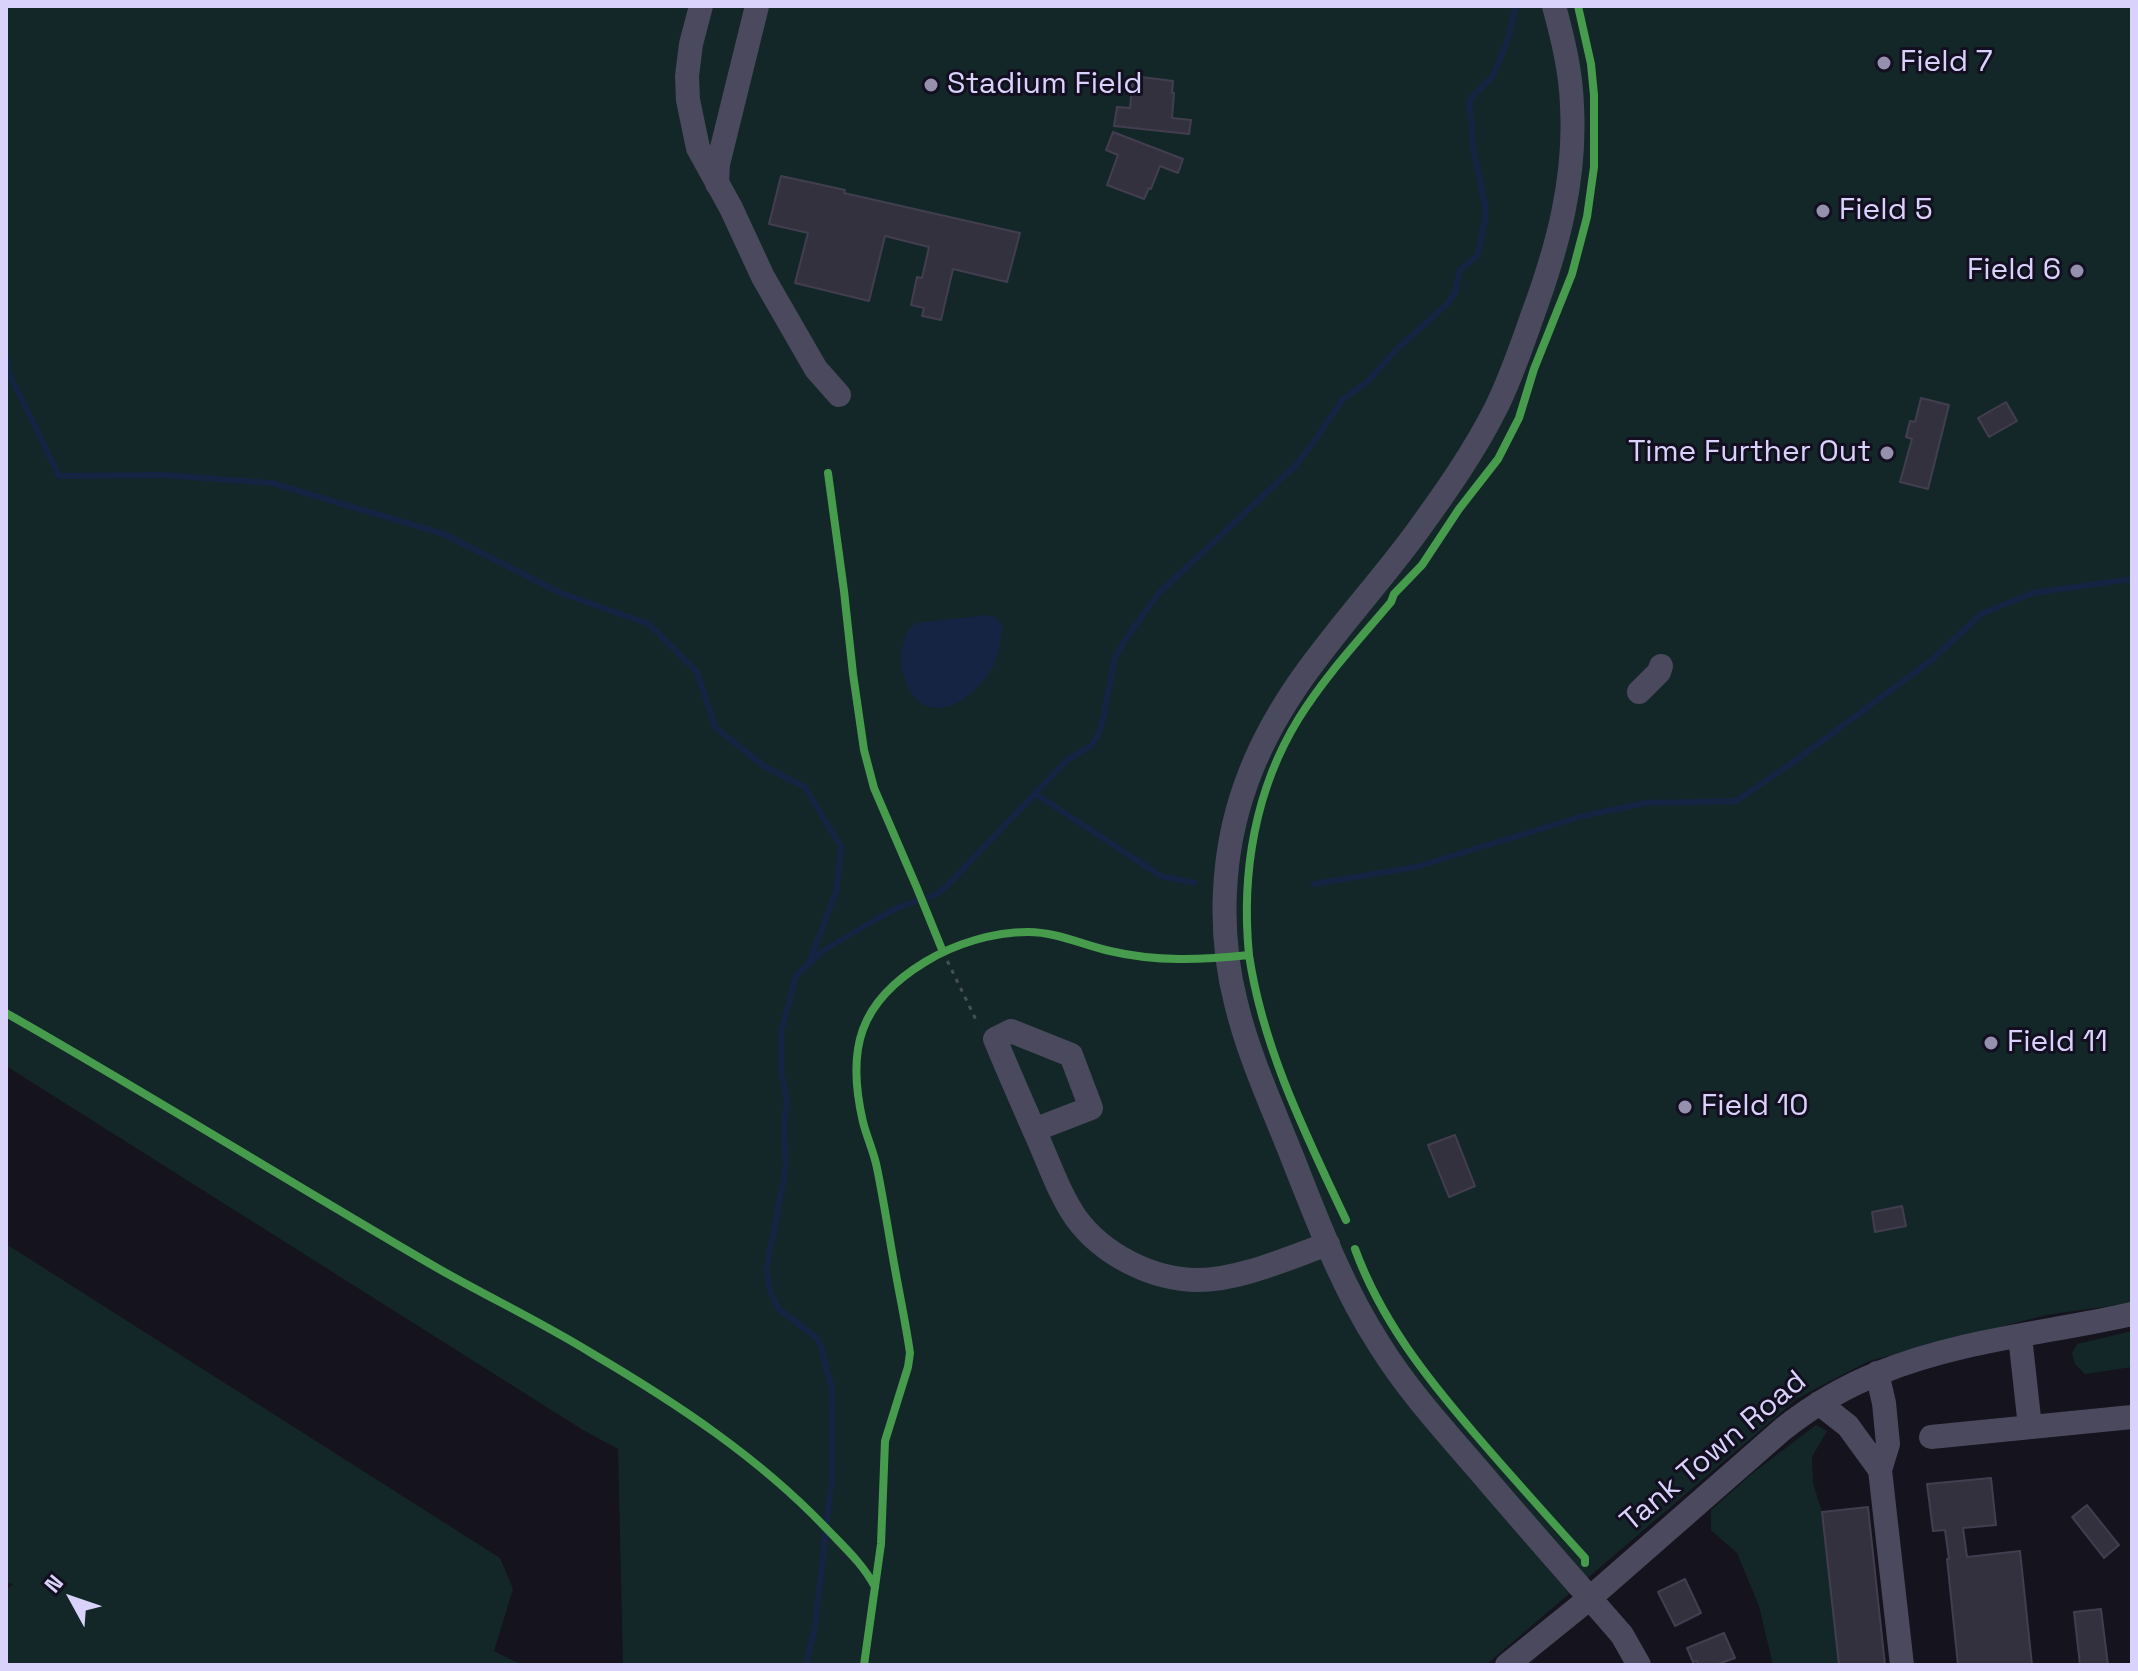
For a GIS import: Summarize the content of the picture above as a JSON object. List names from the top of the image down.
{
  "streets": {
    "street": ["Tank Town Road"]
  },
  "places": [
    "Field 7",
    "Stadium Field",
    "Field 5",
    "Field 6",
    "Time Further Out",
    "Field 11",
    "Field 10"
  ],
  "north": "top left"
}
